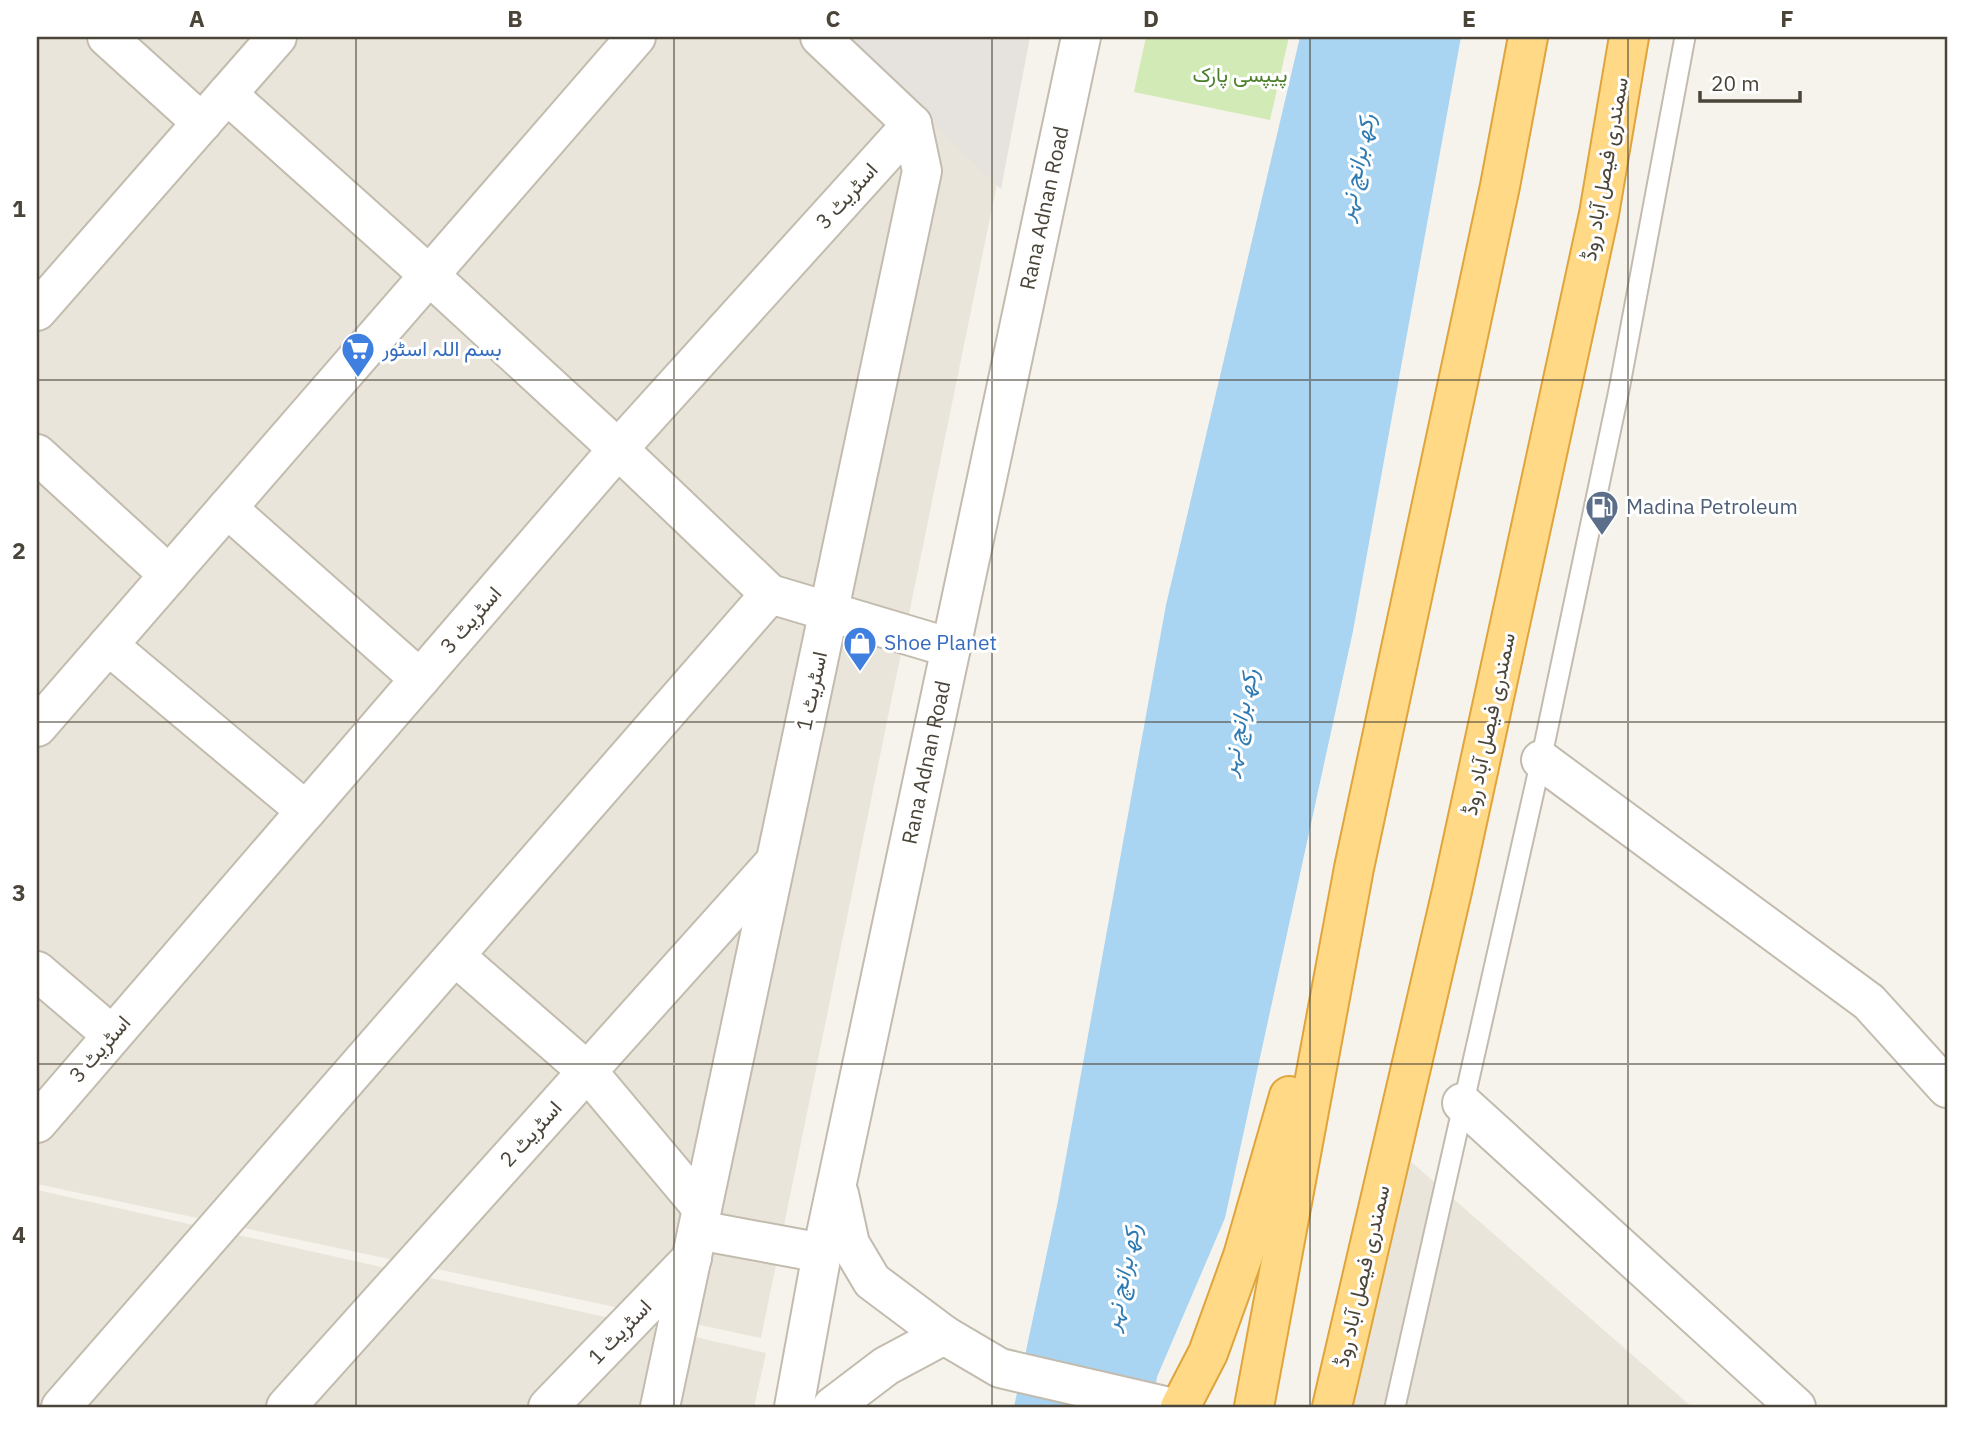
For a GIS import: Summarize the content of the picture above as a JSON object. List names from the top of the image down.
{
  "streets": {
    "highway": ["سمندری فیصل آباد روڈ"],
    "street": [
      "اسٹریٹ 3",
      "Rana Adnan Road",
      "اسٹریٹ 1",
      "اسٹریٹ 2"
    ]
  },
  "crossings": [
    ["اسٹریٹ 3", "اسٹریٹ 1"],
    ["اسٹریٹ 1", "اسٹریٹ 2"]
  ],
  "water": ["رکھ برانچ نہر"],
  "parks": ["پیپسی پارک"],
  "places": {
    "supermarket": ["بسم اللہ اسٹور"],
    "fuel station": ["Madina Petroleum"],
    "shop": ["Shoe Planet"]
  },
  "scale_bar": "20 m",
  "grid": {
    "columns": [
      "A",
      "B",
      "C",
      "D",
      "E",
      "F"
    ],
    "rows": [
      "1",
      "2",
      "3",
      "4"
    ]
  }
}
